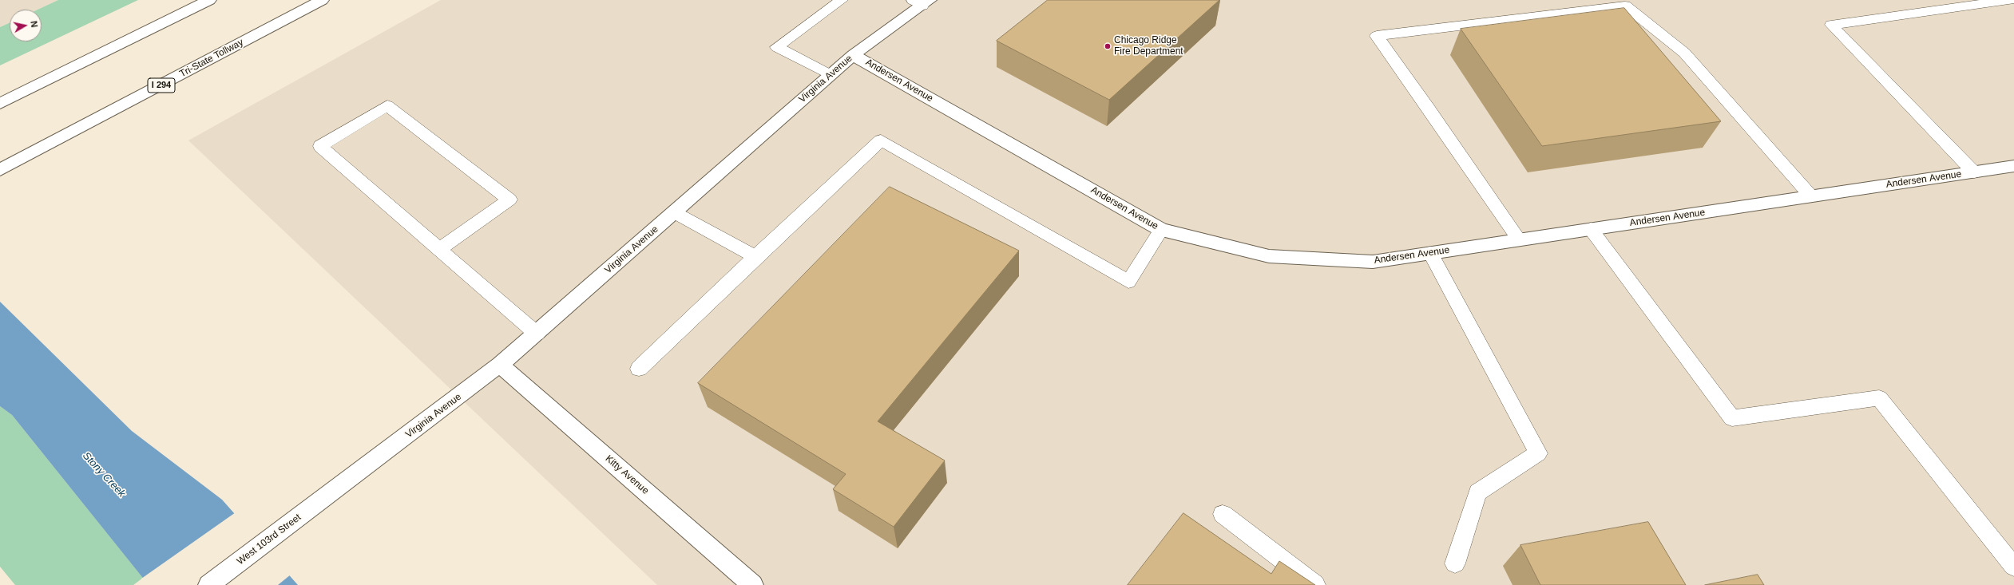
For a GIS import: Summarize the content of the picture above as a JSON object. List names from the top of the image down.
{
  "streets": {
    "main road": [
      "Tri-State Tollway",
      "Virginia Avenue",
      "Andersen Avenue",
      "I 294",
      "Kitty Avenue",
      "West 103rd Street"
    ]
  },
  "crossings": [
    ["Virginia Avenue", "Andersen Avenue"],
    ["Virginia Avenue", "Kitty Avenue"],
    ["Virginia Avenue", "West 103rd Street"]
  ],
  "water": ["Stony Creek"],
  "places": ["Chicago Ridge Fire Department"],
  "north": "right"
}
